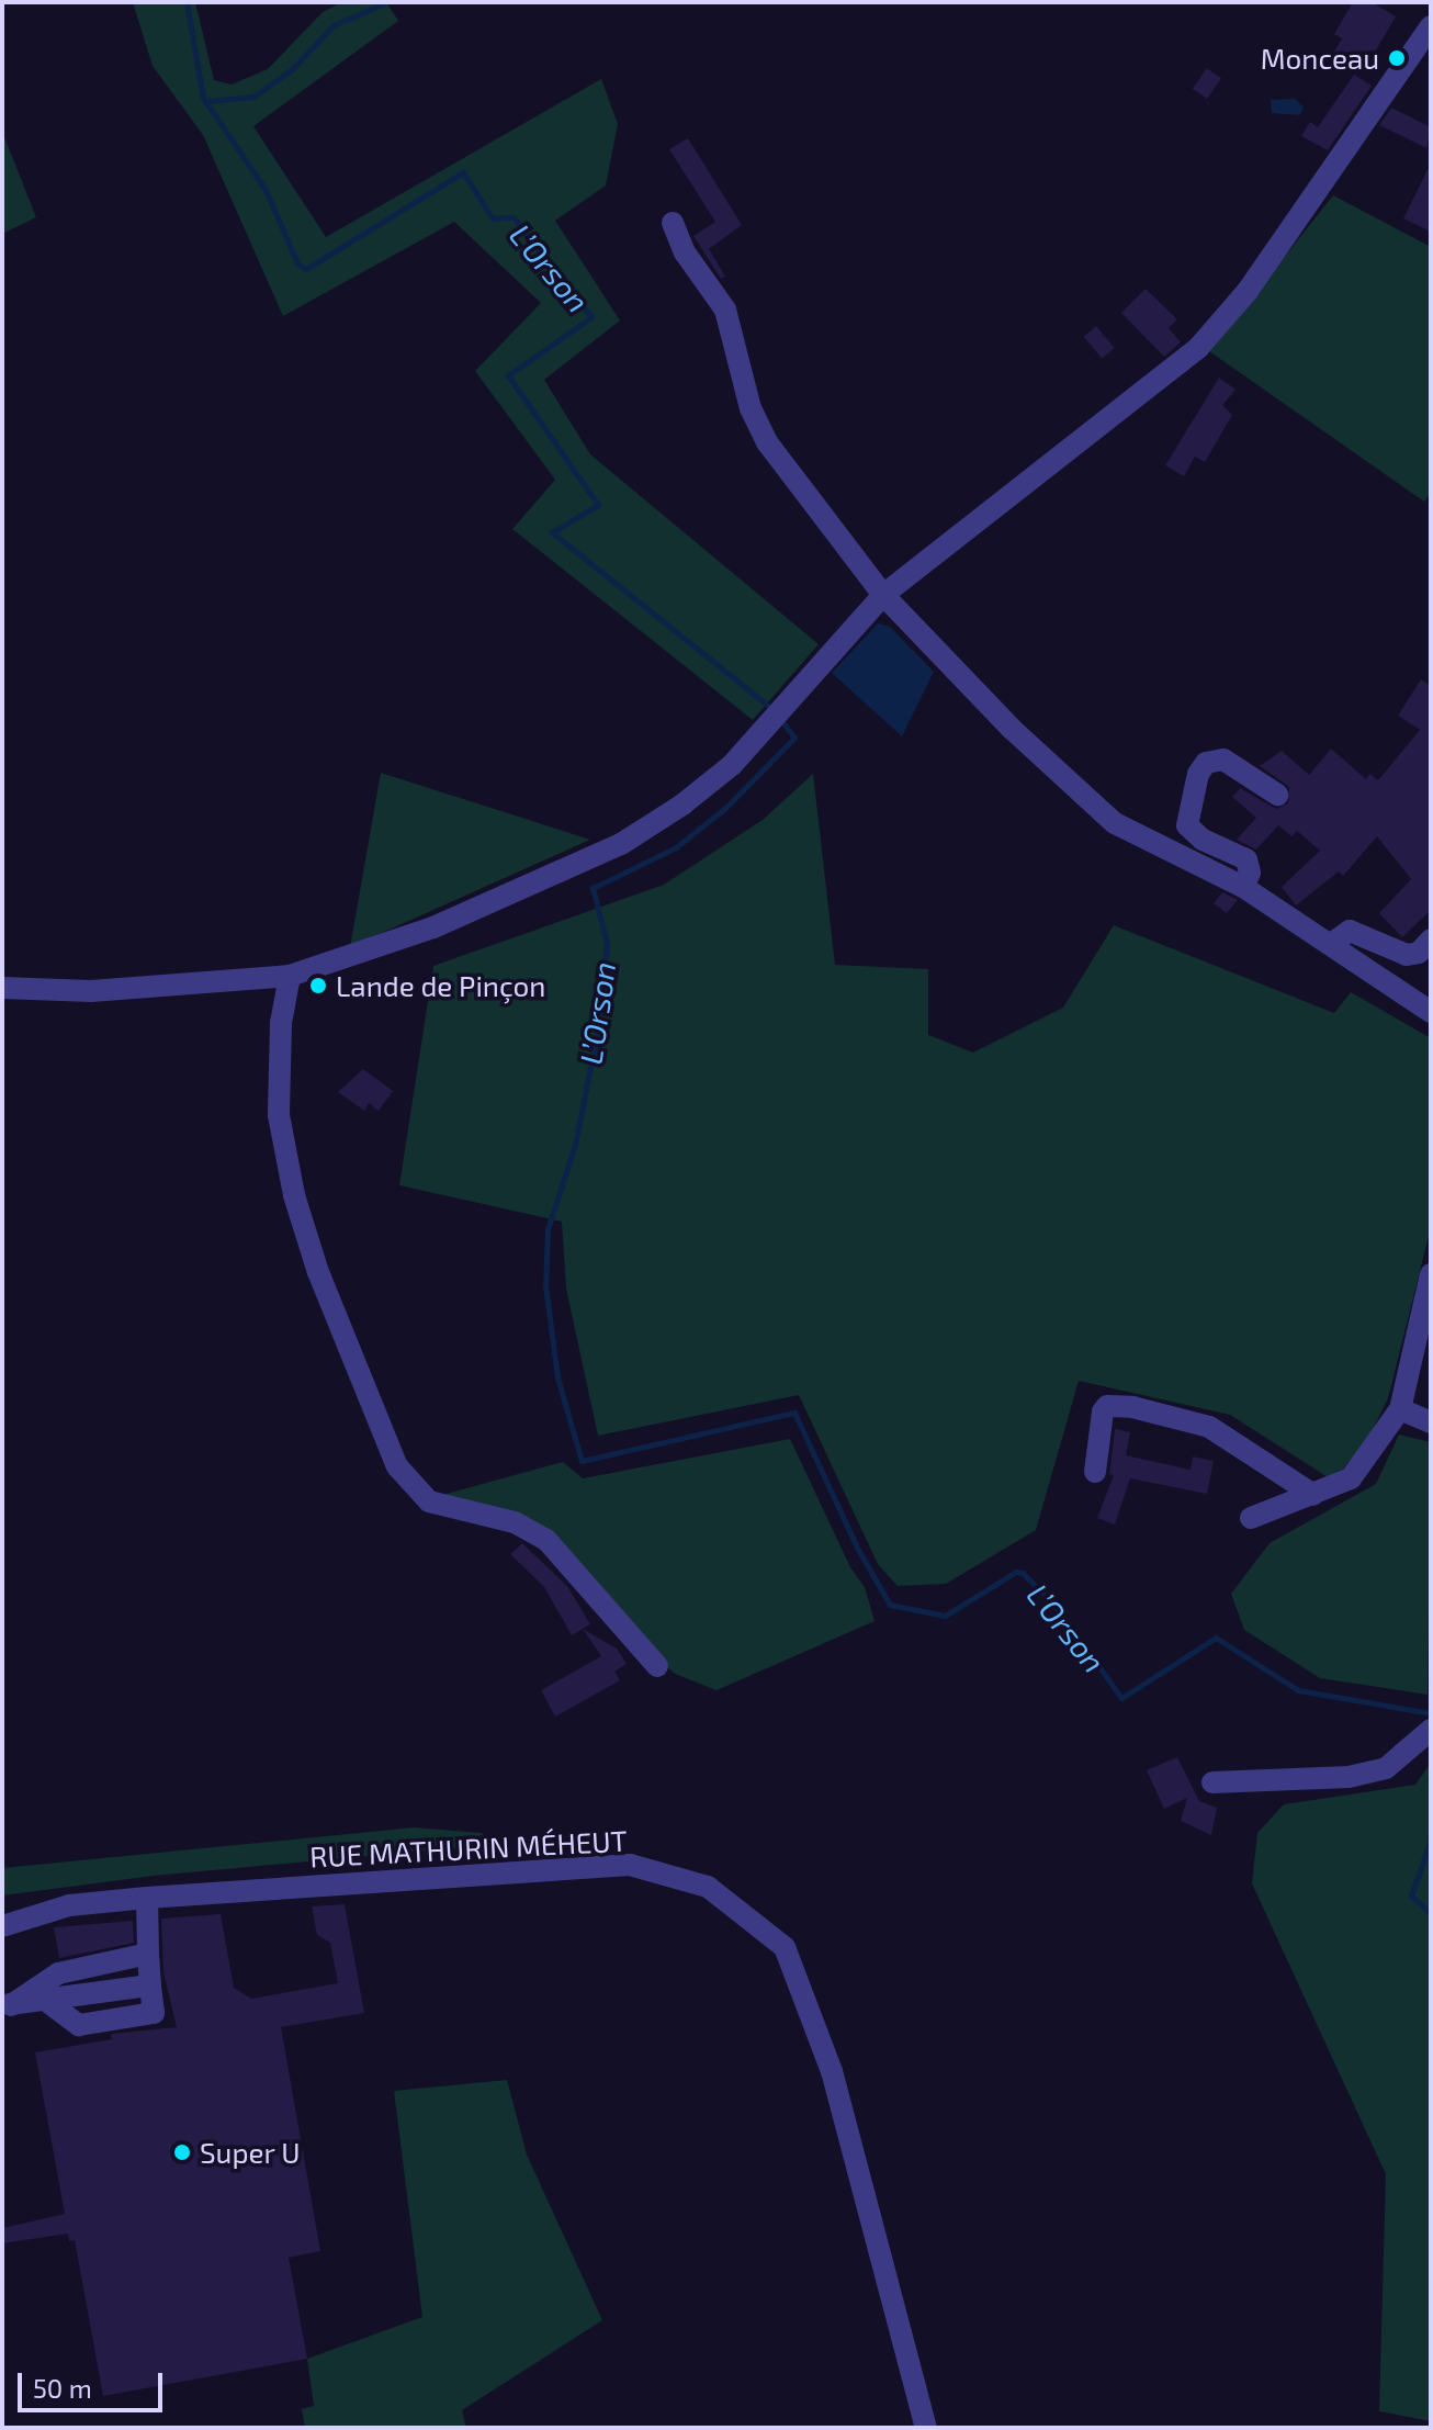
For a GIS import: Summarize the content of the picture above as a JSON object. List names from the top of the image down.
{
  "streets": {
    "street": ["RUE MATHURIN MÉHEUT"]
  },
  "water": ["L’Orson"],
  "places": ["Monceau", "Lande de Pinçon", "Super U"],
  "scale_bar": "50 m"
}
